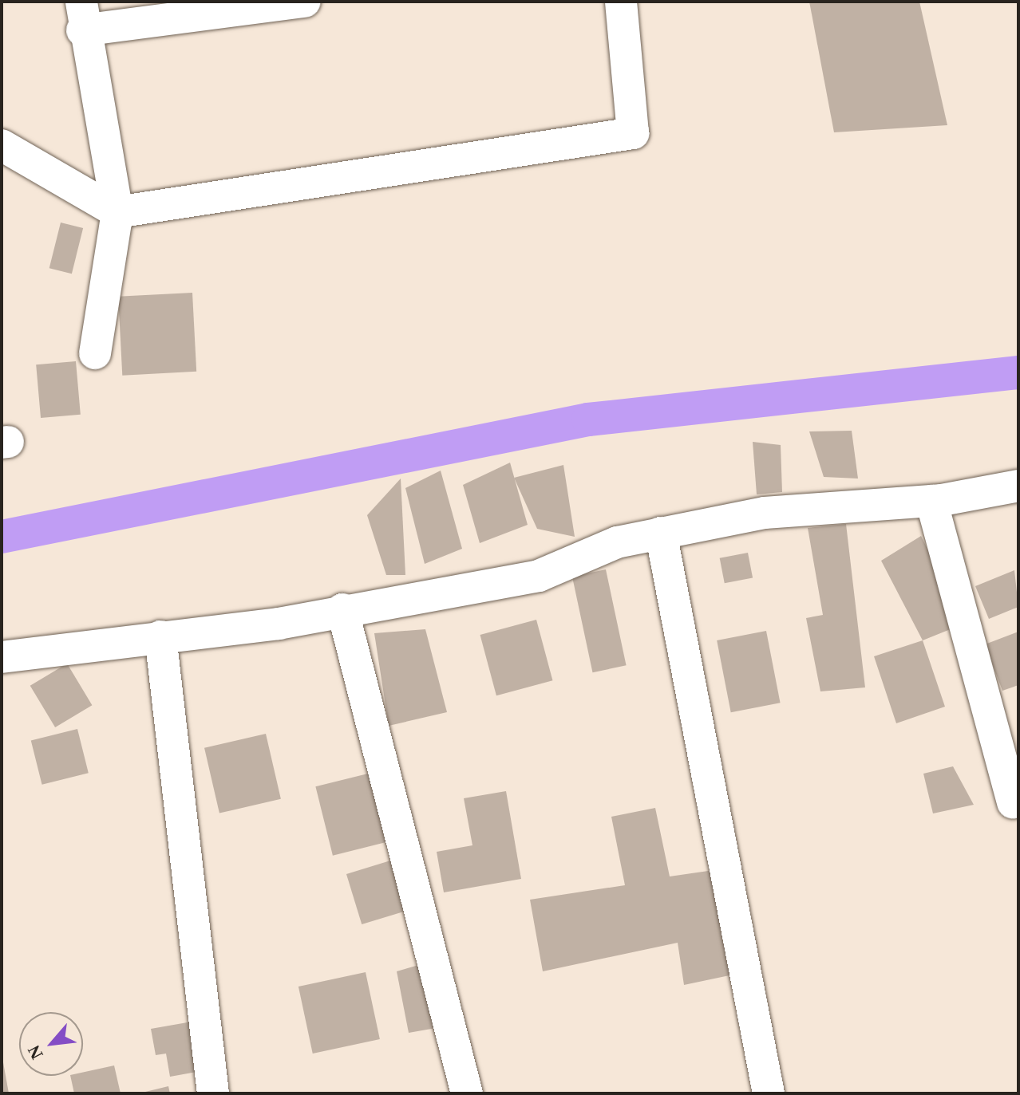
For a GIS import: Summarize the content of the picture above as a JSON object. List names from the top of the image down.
{
  "north": "bottom left"
}
